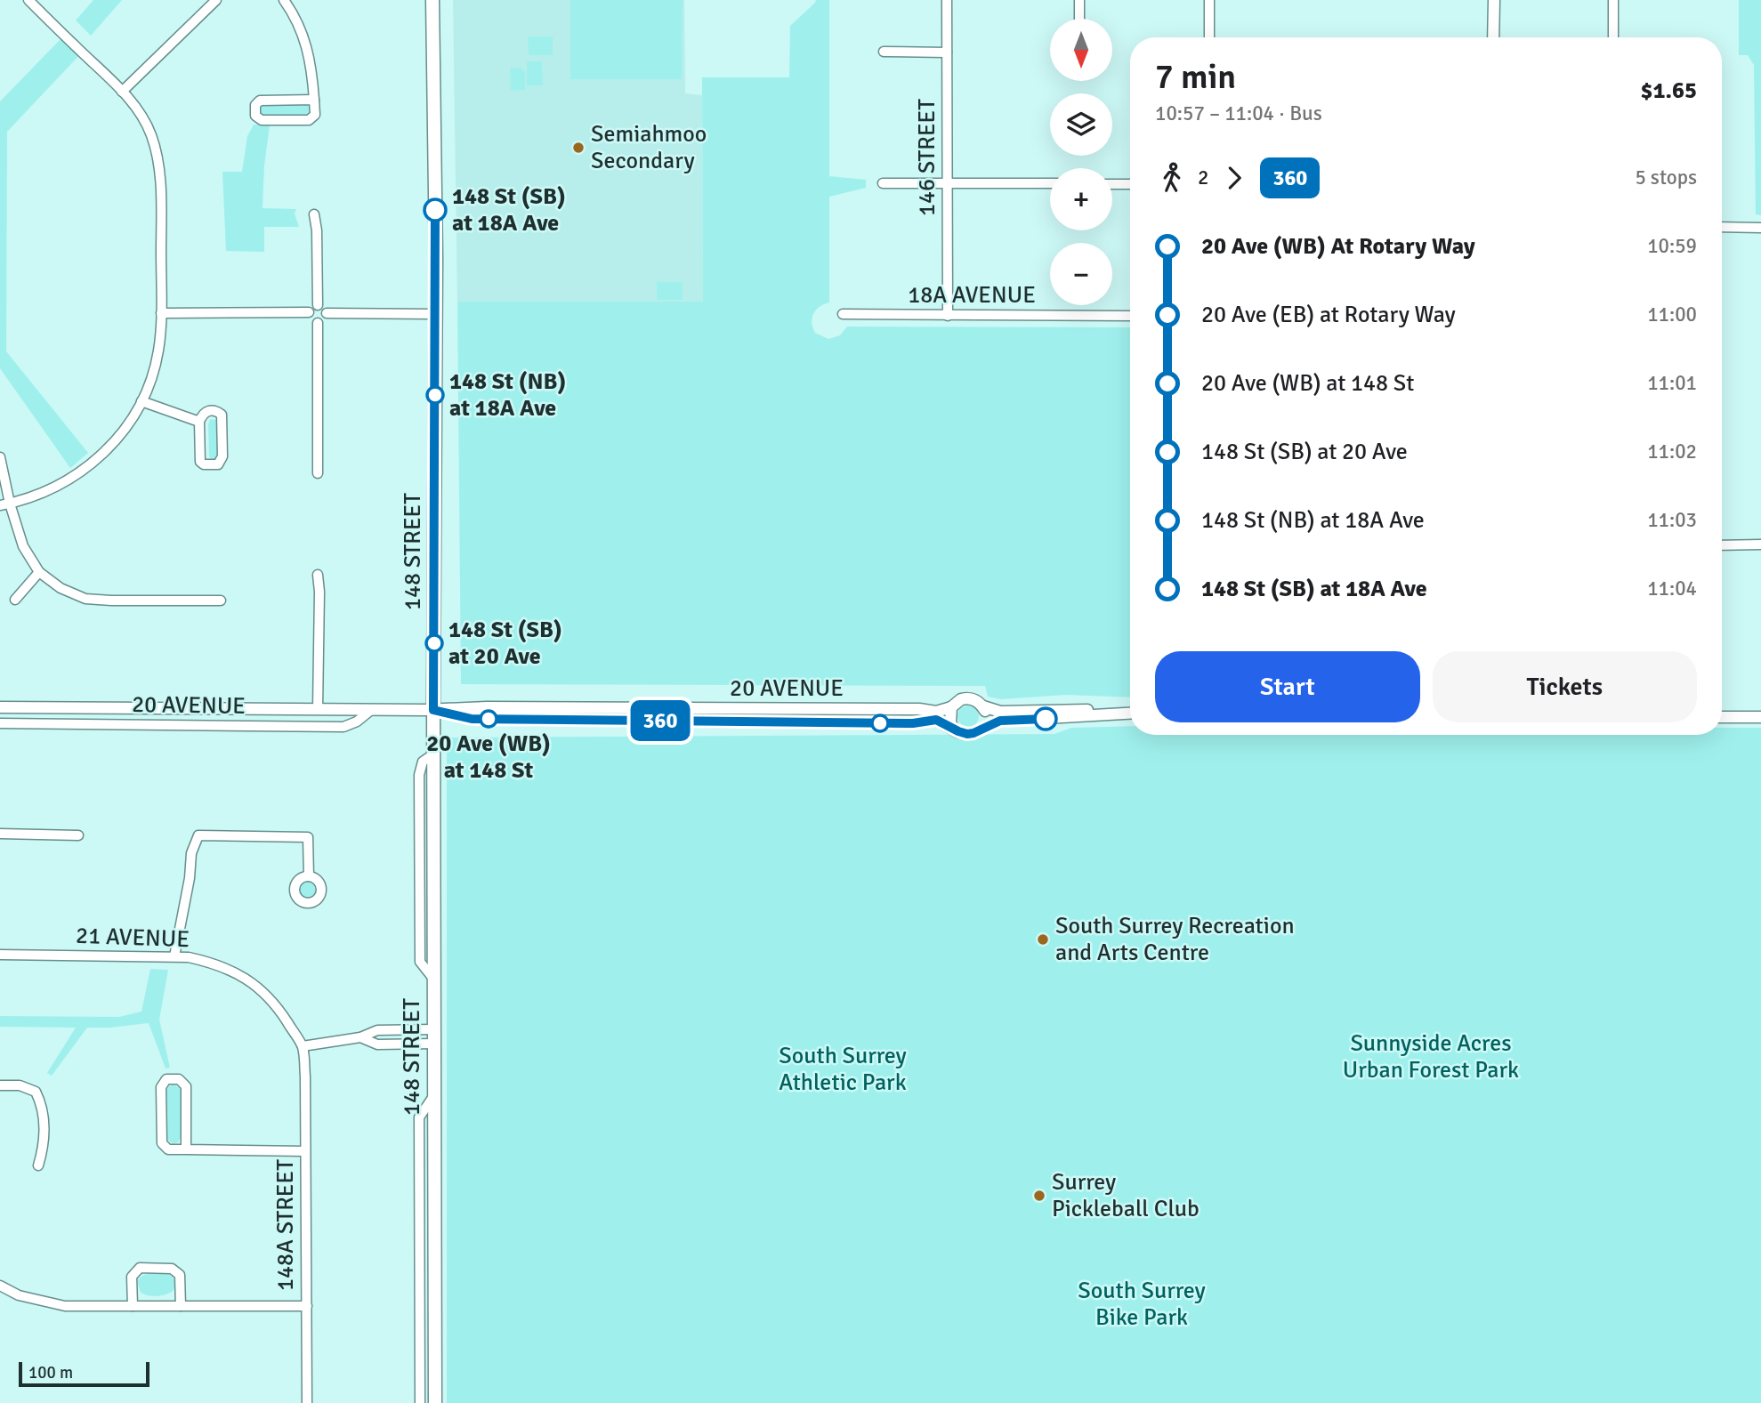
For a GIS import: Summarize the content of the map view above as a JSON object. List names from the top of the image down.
{
  "streets": {
    "main road": ["148 STREET"],
    "street": [
      "146 STREET",
      "18A AVENUE",
      "20 AVENUE",
      "21 AVENUE",
      "148A STREET"
    ]
  },
  "crossings": [
    ["146 STREET", "18A AVENUE"],
    ["148 STREET", "20 AVENUE"],
    ["21 AVENUE", "148A STREET"]
  ],
  "parks": ["Sunnyside Acres Urban Forest Park", "South Surrey Athletic Park", "South Surrey Bike Park"],
  "places": [
    "Semiahmoo Secondary",
    "148 St (SB) at 18A Ave",
    "148 St (NB) at 18A Ave",
    "148 St (SB) at 20 Ave",
    "20 Ave (WB) at 148 St",
    "South Surrey Recreation and Arts Centre",
    "Surrey Pickleball Club"
  ],
  "lines": ["bus line 360"],
  "scale_bar": "100 m",
  "north": "bottom",
  "page": {
    "on_map": "360",
    "map_buttons": ["+", "−"],
    "heading": ["7 min", "10:57 – 11:04 · Bus", "$1.65"],
    "legs": ["2", "360", "5 stops"],
    "list": [
      {
        "name": "20 Ave (WB) At Rotary Way",
        "value": "10:59"
      },
      {
        "name": "20 Ave (EB) at Rotary Way",
        "value": "11:00"
      },
      {
        "name": "20 Ave (WB) at 148 St",
        "value": "11:01"
      },
      {
        "name": "148 St (SB) at 20 Ave",
        "value": "11:02"
      },
      {
        "name": "148 St (NB) at 18A Ave",
        "value": "11:03"
      },
      {
        "name": "148 St (SB) at 18A Ave",
        "value": "11:04"
      }
    ],
    "buttons": ["Start", "Tickets"],
    "scale": "100 m"
  }
}
